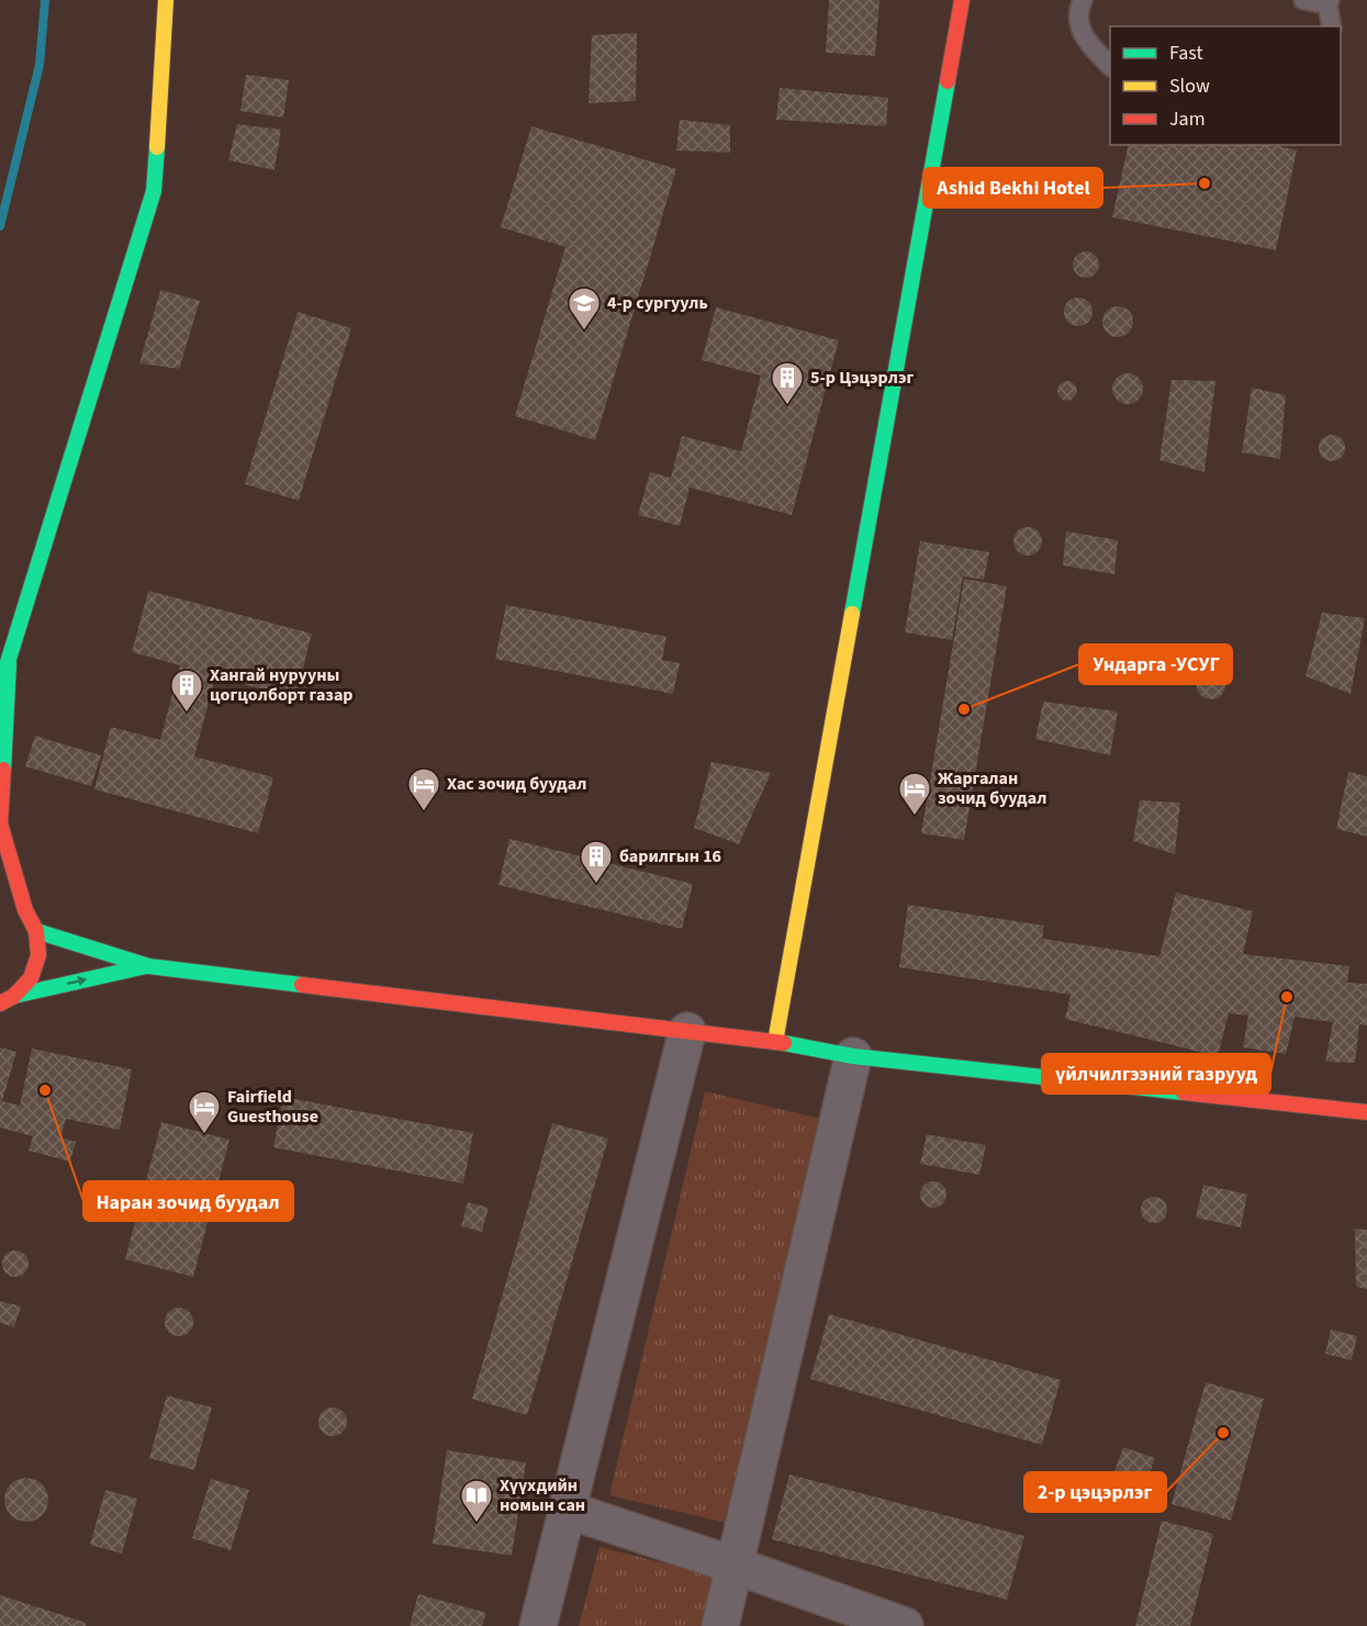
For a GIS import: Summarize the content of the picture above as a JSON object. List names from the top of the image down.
{
  "places": {
    "other": [
      "Ashid Bekhi Hotel",
      "Ундарга -УСУГ",
      "үйлчилгээний газрууд",
      "Наран зочид буудал",
      "2-р цэцэрлэг"
    ],
    "school or university": ["4-р сургууль"],
    "building": ["5-р Цэцэрлэг", "Хангай нурууны цогцолборт газар", "барилгын 16"],
    "hotel": ["Хас зочид буудал", "Жаргалан зочид буудал", "Fairfield Guesthouse"],
    "library": ["Хүүхдийн номын сан"]
  },
  "legend": ["Fast", "Slow", "Jam"]
}
